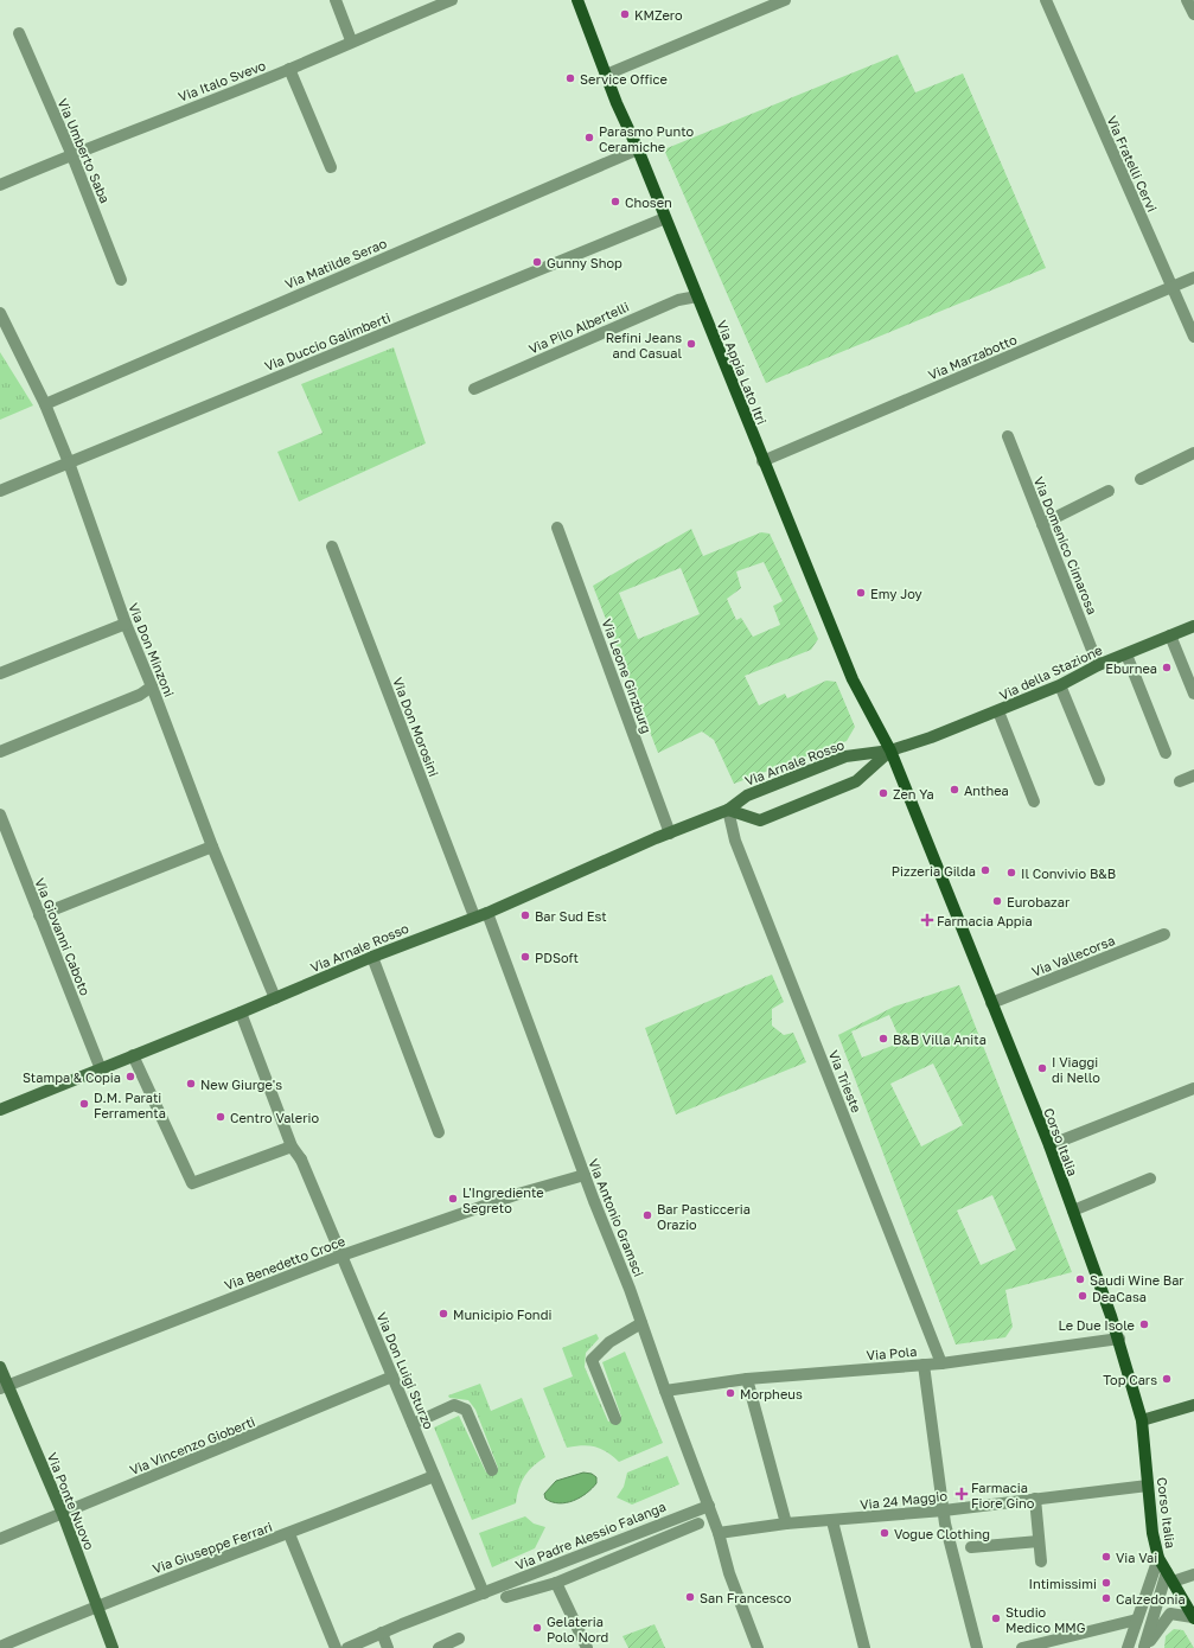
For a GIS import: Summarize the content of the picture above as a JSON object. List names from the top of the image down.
{
  "streets": {
    "main road": ["Via Appia Lato Itri", "Corso Italia"],
    "street": [
      "Via Italo Svevo",
      "Via Umberto Saba",
      "Via Fratelli Cervi",
      "Via Matilde Serao",
      "Via Pilo Albertelli",
      "Via Duccio Galimberti",
      "Via Marzabotto",
      "Via Domenico Cimarosa",
      "Via Don Minzoni",
      "Via della Stazione",
      "Via Leone Ginzburg",
      "Via Don Morosini",
      "Via Arnale Rosso",
      "Via Giovanni Caboto",
      "Via Vallecorsa",
      "Via Trieste",
      "Via Antonio Gramsci",
      "Via Benedetto Croce",
      "Via Pola",
      "Via Don Luigi Sturzo",
      "Via Vincenzo Gioberti",
      "Via 24 Maggio",
      "Via Ponte Nuovo",
      "Via Padre Alessio Falanga",
      "Via Giuseppe Ferrari"
    ]
  },
  "crossings": [
    ["Via Italo Svevo", "Via Umberto Saba"],
    ["Via Fratelli Cervi", "Via Marzabotto"],
    ["Via Matilde Serao", "Via Appia Lato Itri"],
    ["Via Matilde Serao", "Via Don Minzoni"],
    ["Via Pilo Albertelli", "Via Appia Lato Itri"],
    ["Via Duccio Galimberti", "Via Appia Lato Itri"],
    ["Via Duccio Galimberti", "Via Don Minzoni"],
    ["Via Marzabotto", "Via Appia Lato Itri"],
    ["Via Appia Lato Itri", "Via della Stazione"],
    ["Via Appia Lato Itri", "Via Arnale Rosso"],
    ["Via Appia Lato Itri", "Corso Italia"],
    ["Via Domenico Cimarosa", "Via della Stazione"],
    ["Via Don Minzoni", "Via Arnale Rosso"],
    ["Via della Stazione", "Via Arnale Rosso"],
    ["Via della Stazione", "Corso Italia"],
    ["Via Leone Ginzburg", "Via Arnale Rosso"],
    ["Via Don Morosini", "Via Arnale Rosso"],
    ["Via Arnale Rosso", "Via Giovanni Caboto"],
    ["Via Arnale Rosso", "Via Trieste"],
    ["Via Arnale Rosso", "Corso Italia"],
    ["Via Arnale Rosso", "Via Antonio Gramsci"],
    ["Via Arnale Rosso", "Via Don Luigi Sturzo"],
    ["Via Vallecorsa", "Corso Italia"],
    ["Via Trieste", "Via Pola"],
    ["Corso Italia", "Via Pola"],
    ["Corso Italia", "Via 24 Maggio"],
    ["Via Antonio Gramsci", "Via Benedetto Croce"],
    ["Via Antonio Gramsci", "Via Pola"],
    ["Via Antonio Gramsci", "Via 24 Maggio"],
    ["Via Antonio Gramsci", "Via Padre Alessio Falanga"],
    ["Via Benedetto Croce", "Via Don Luigi Sturzo"],
    ["Via Benedetto Croce", "Via Ponte Nuovo"],
    ["Via Don Luigi Sturzo", "Via Vincenzo Gioberti"],
    ["Via Don Luigi Sturzo", "Via Padre Alessio Falanga"],
    ["Via Don Luigi Sturzo", "Via Giuseppe Ferrari"],
    ["Via Vincenzo Gioberti", "Via Ponte Nuovo"],
    ["Via Ponte Nuovo", "Via Giuseppe Ferrari"]
  ],
  "places": {
    "other": [
      "KMZero",
      "Service Office",
      "Parasmo Punto Ceramiche",
      "Chosen",
      "Gunny Shop",
      "Refini Jeans and Casual",
      "Emy Joy",
      "Eburnea",
      "Anthea",
      "Zen Ya",
      "Pizzeria Gilda",
      "Il Convivio B&B",
      "Eurobazar",
      "Bar Sud Est",
      "PDSoft",
      "B&B Villa Anita",
      "I Viaggi di Nello",
      "Stampa & Copia",
      "New Giurge's",
      "D.M. Parati Ferramenta",
      "Centro Valerio",
      "L'Ingrediente Segreto",
      "Bar Pasticceria Orazio",
      "Saudi Wine Bar",
      "DeaCasa",
      "Municipio Fondi",
      "Le Due Isole",
      "Top Cars",
      "Morpheus",
      "Vogue Clothing",
      "Via Vai",
      "Intimissimi",
      "San Francesco",
      "Calzedonia",
      "Studio Medico MMG",
      "Gelateria Polo Nord"
    ],
    "health": ["Farmacia Appia", "Farmacia Fiore Gino"]
  }
}
